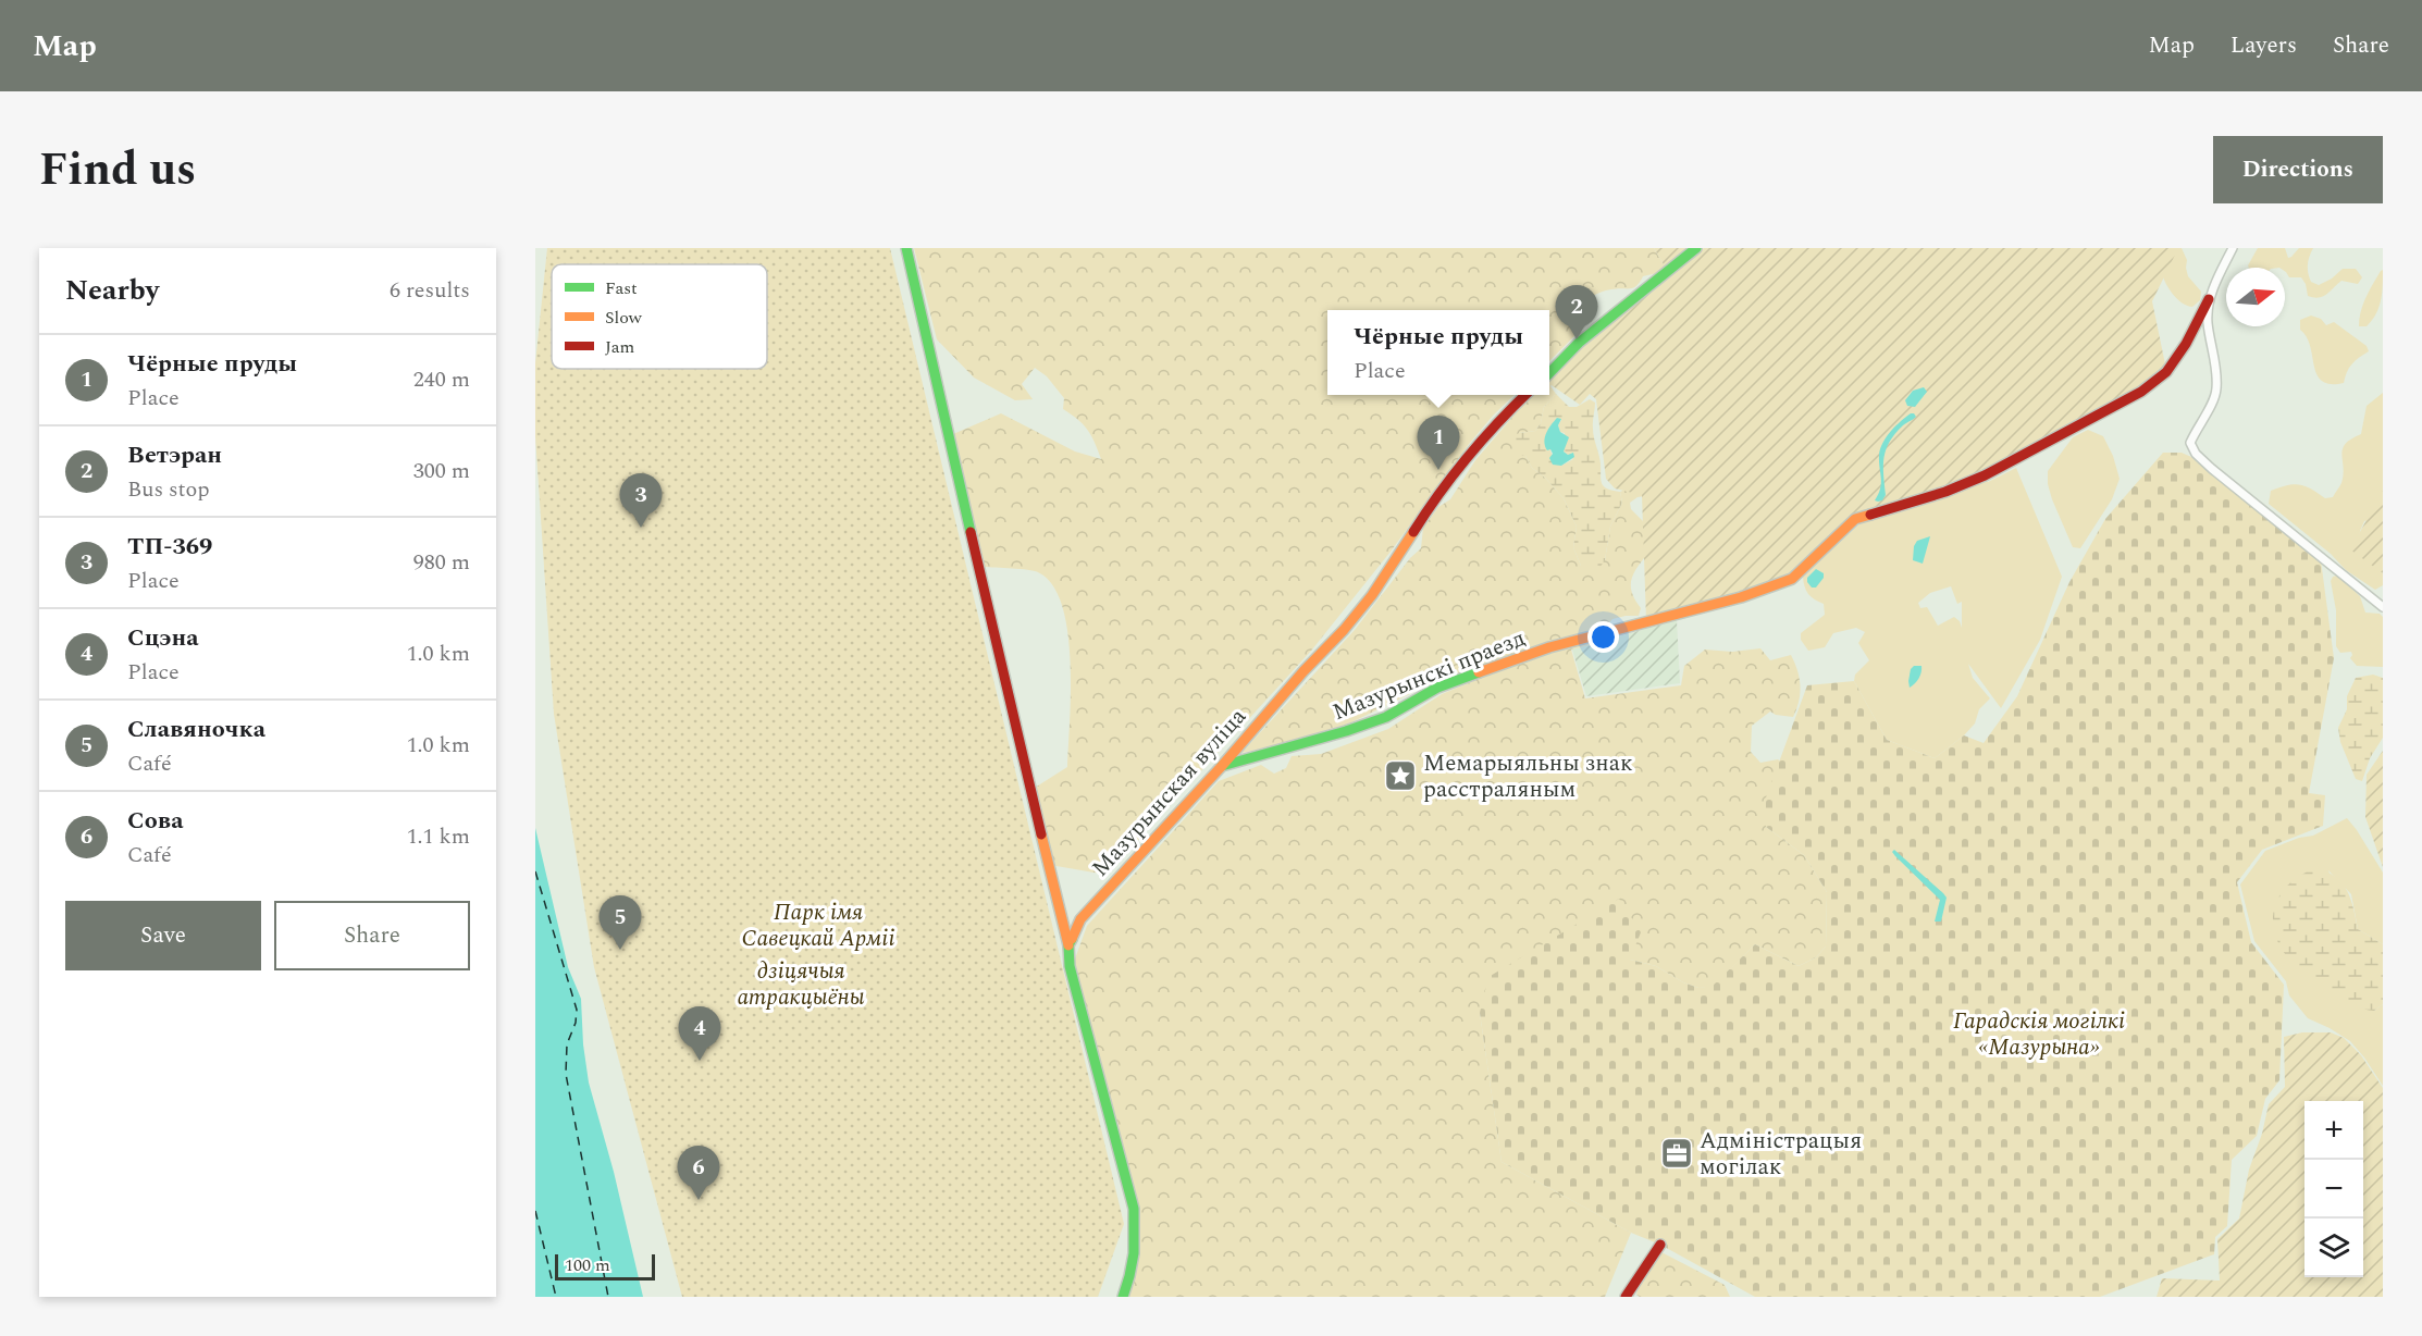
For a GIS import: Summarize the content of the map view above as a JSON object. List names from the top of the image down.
{
  "streets": {
    "street": ["Мазурынскі праезд", "Мазурынская вуліца"]
  },
  "crossings": [
    ["Мазурынскі праезд", "Мазурынская вуліца"]
  ],
  "parks": ["Парк імя Савецкай Арміі", "дзіцячыя атракцыёны", "Гарадскія могілкі «Мазурына»"],
  "places": {
    "place": ["Мемарыяльны знак расстраляным"],
    "office": ["Адміністрацыя могілак"]
  },
  "legend": ["Fast", "Slow", "Jam"],
  "scale_bar": "100 m",
  "north": "right",
  "page": {
    "header": "Map",
    "nav": ["Map", "Layers", "Share"],
    "title": "Find us",
    "buttons": [
      "Directions",
      ["Save", "Share"]
    ],
    "heading": ["Nearby", "6 results"],
    "pins": [
      "2",
      "1",
      "3",
      "5",
      "4",
      "6"
    ],
    "popup": ["Чёрные пруды", "Place"],
    "list": [
      {
        "mark": "1",
        "name": "Чёрные пруды",
        "note": "Place",
        "value": "240 m"
      },
      {
        "mark": "2",
        "name": "Ветэран",
        "note": "Bus stop",
        "value": "300 m"
      },
      {
        "mark": "3",
        "name": "ТП-369",
        "note": "Place",
        "value": "980 m"
      },
      {
        "mark": "4",
        "name": "Сцэна",
        "note": "Place",
        "value": "1.0 km"
      },
      {
        "mark": "5",
        "name": "Славяночка",
        "note": "Café",
        "value": "1.0 km"
      },
      {
        "mark": "6",
        "name": "Сова",
        "note": "Café",
        "value": "1.1 km"
      }
    ],
    "map_buttons": ["+", "−"],
    "scale": "100 m"
  }
}
